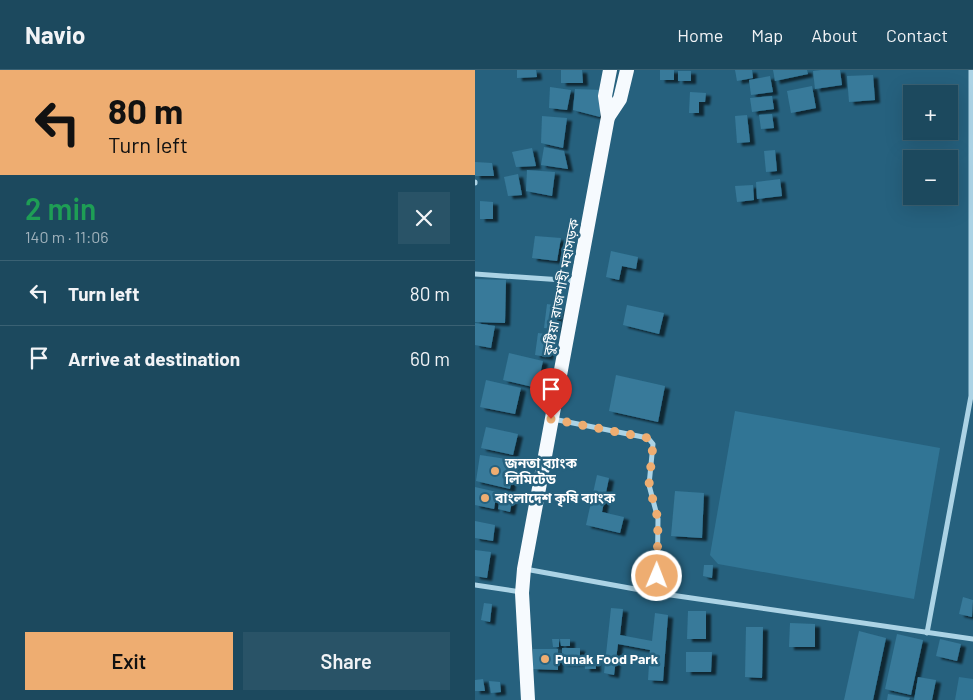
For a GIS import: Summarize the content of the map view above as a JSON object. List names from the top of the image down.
{
  "streets": {
    "highway": ["কুষ্টিয়া রাজশাহী মহাসড়ক"]
  },
  "places": ["জনতা ব্যাংক লিমিটেড", "বাংলাদেশ কৃষি ব্যাংক", "Punak Food Park"],
  "page": {
    "header": "Navio",
    "nav": [
      "Home",
      "Map",
      "About",
      "Contact"
    ],
    "turn": ["80 m", "Turn left"],
    "map_buttons": ["+", "−"],
    "heading": ["2 min", "140 m · 11:06"],
    "list": [
      {
        "name": "Turn left",
        "value": "80 m"
      },
      {
        "name": "Arrive at destination",
        "value": "60 m"
      }
    ],
    "buttons": ["Exit", "Share"]
  }
}
